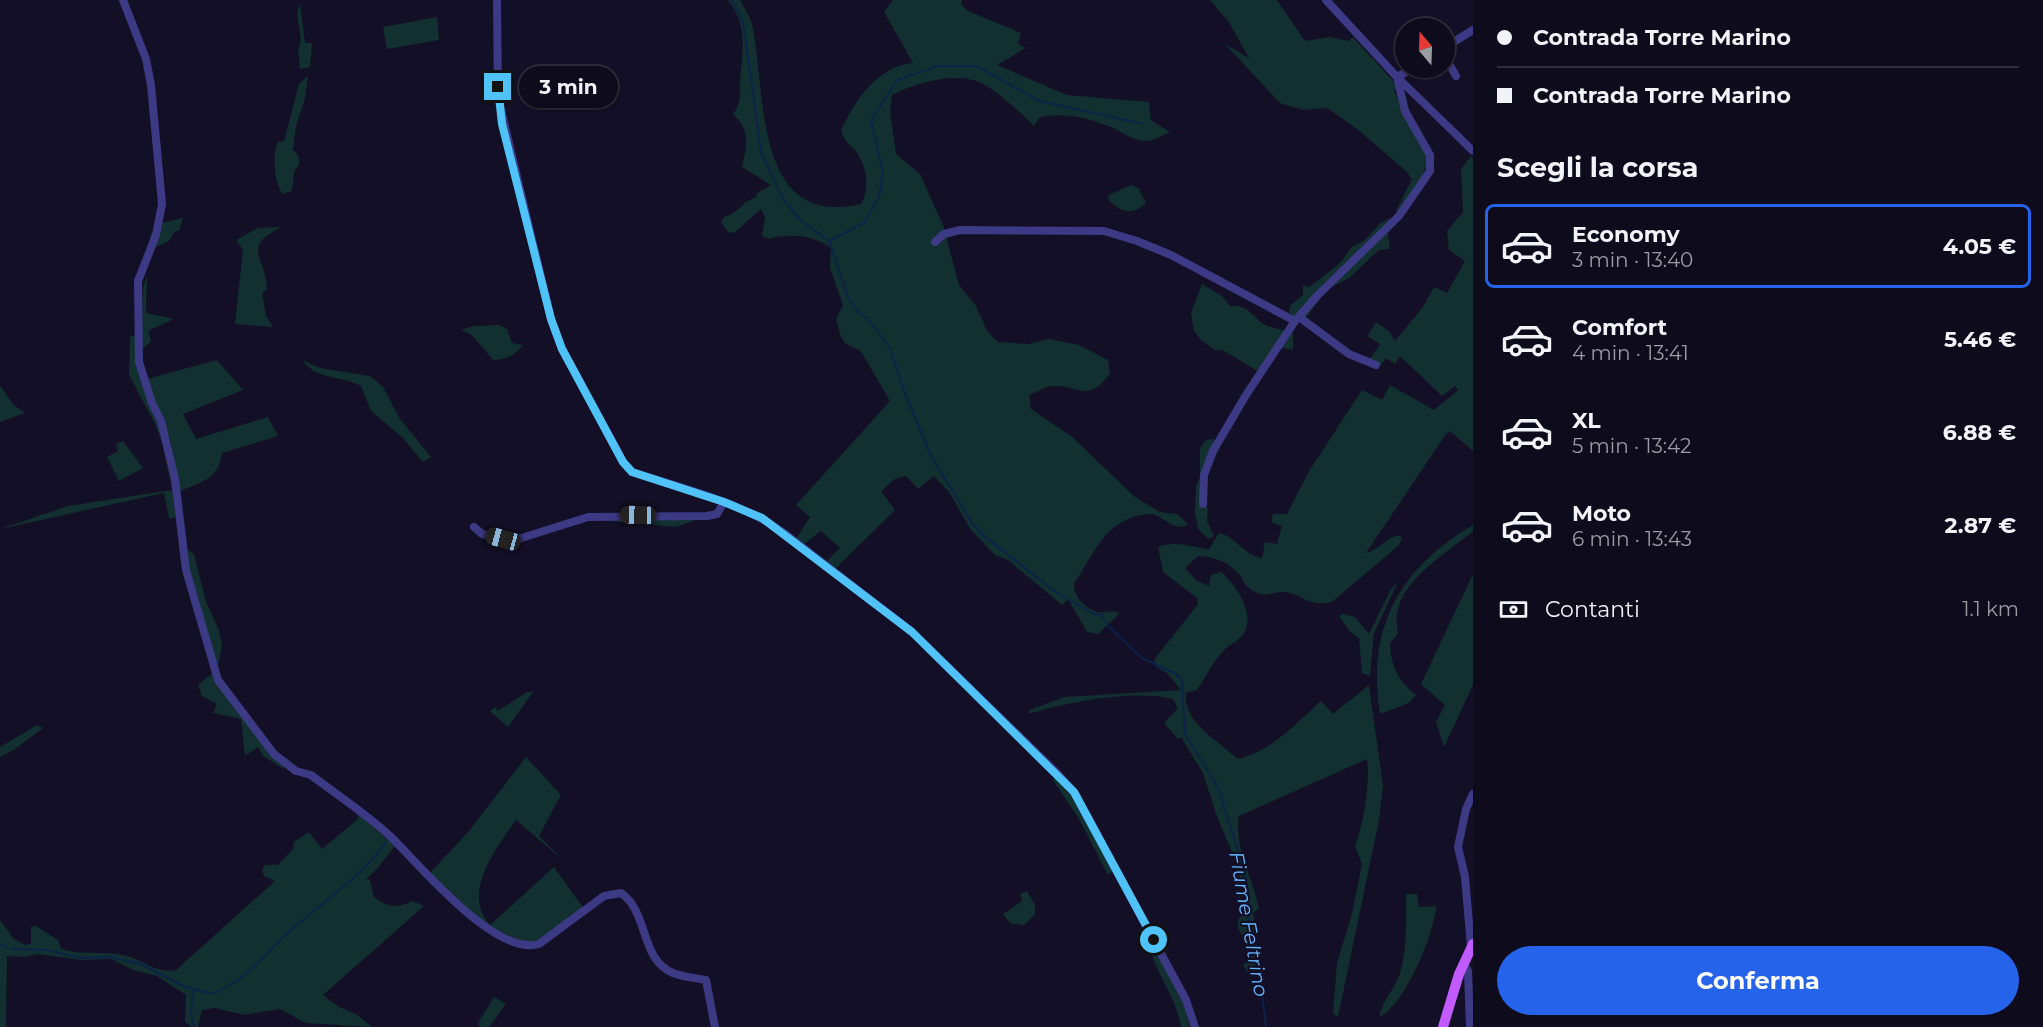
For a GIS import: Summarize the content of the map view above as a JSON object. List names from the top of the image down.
{
  "water": ["Fiume Feltrino"],
  "north": "top",
  "page": {
    "banner": ["Contrada Torre Marino", "Contrada Torre Marino"],
    "bubble": "3 min",
    "heading": "Scegli la corsa",
    "list": [
      {
        "name": "Economy",
        "note": "3 min · 13:40",
        "value": "4.05 €"
      },
      {
        "name": "Comfort",
        "note": "4 min · 13:41",
        "value": "5.46 €"
      },
      {
        "name": "XL",
        "note": "5 min · 13:42",
        "value": "6.88 €"
      },
      {
        "name": "Moto",
        "note": "6 min · 13:43",
        "value": "2.87 €"
      }
    ],
    "pay": ["Contanti", "1.1 km"],
    "buttons": "Conferma"
  }
}
